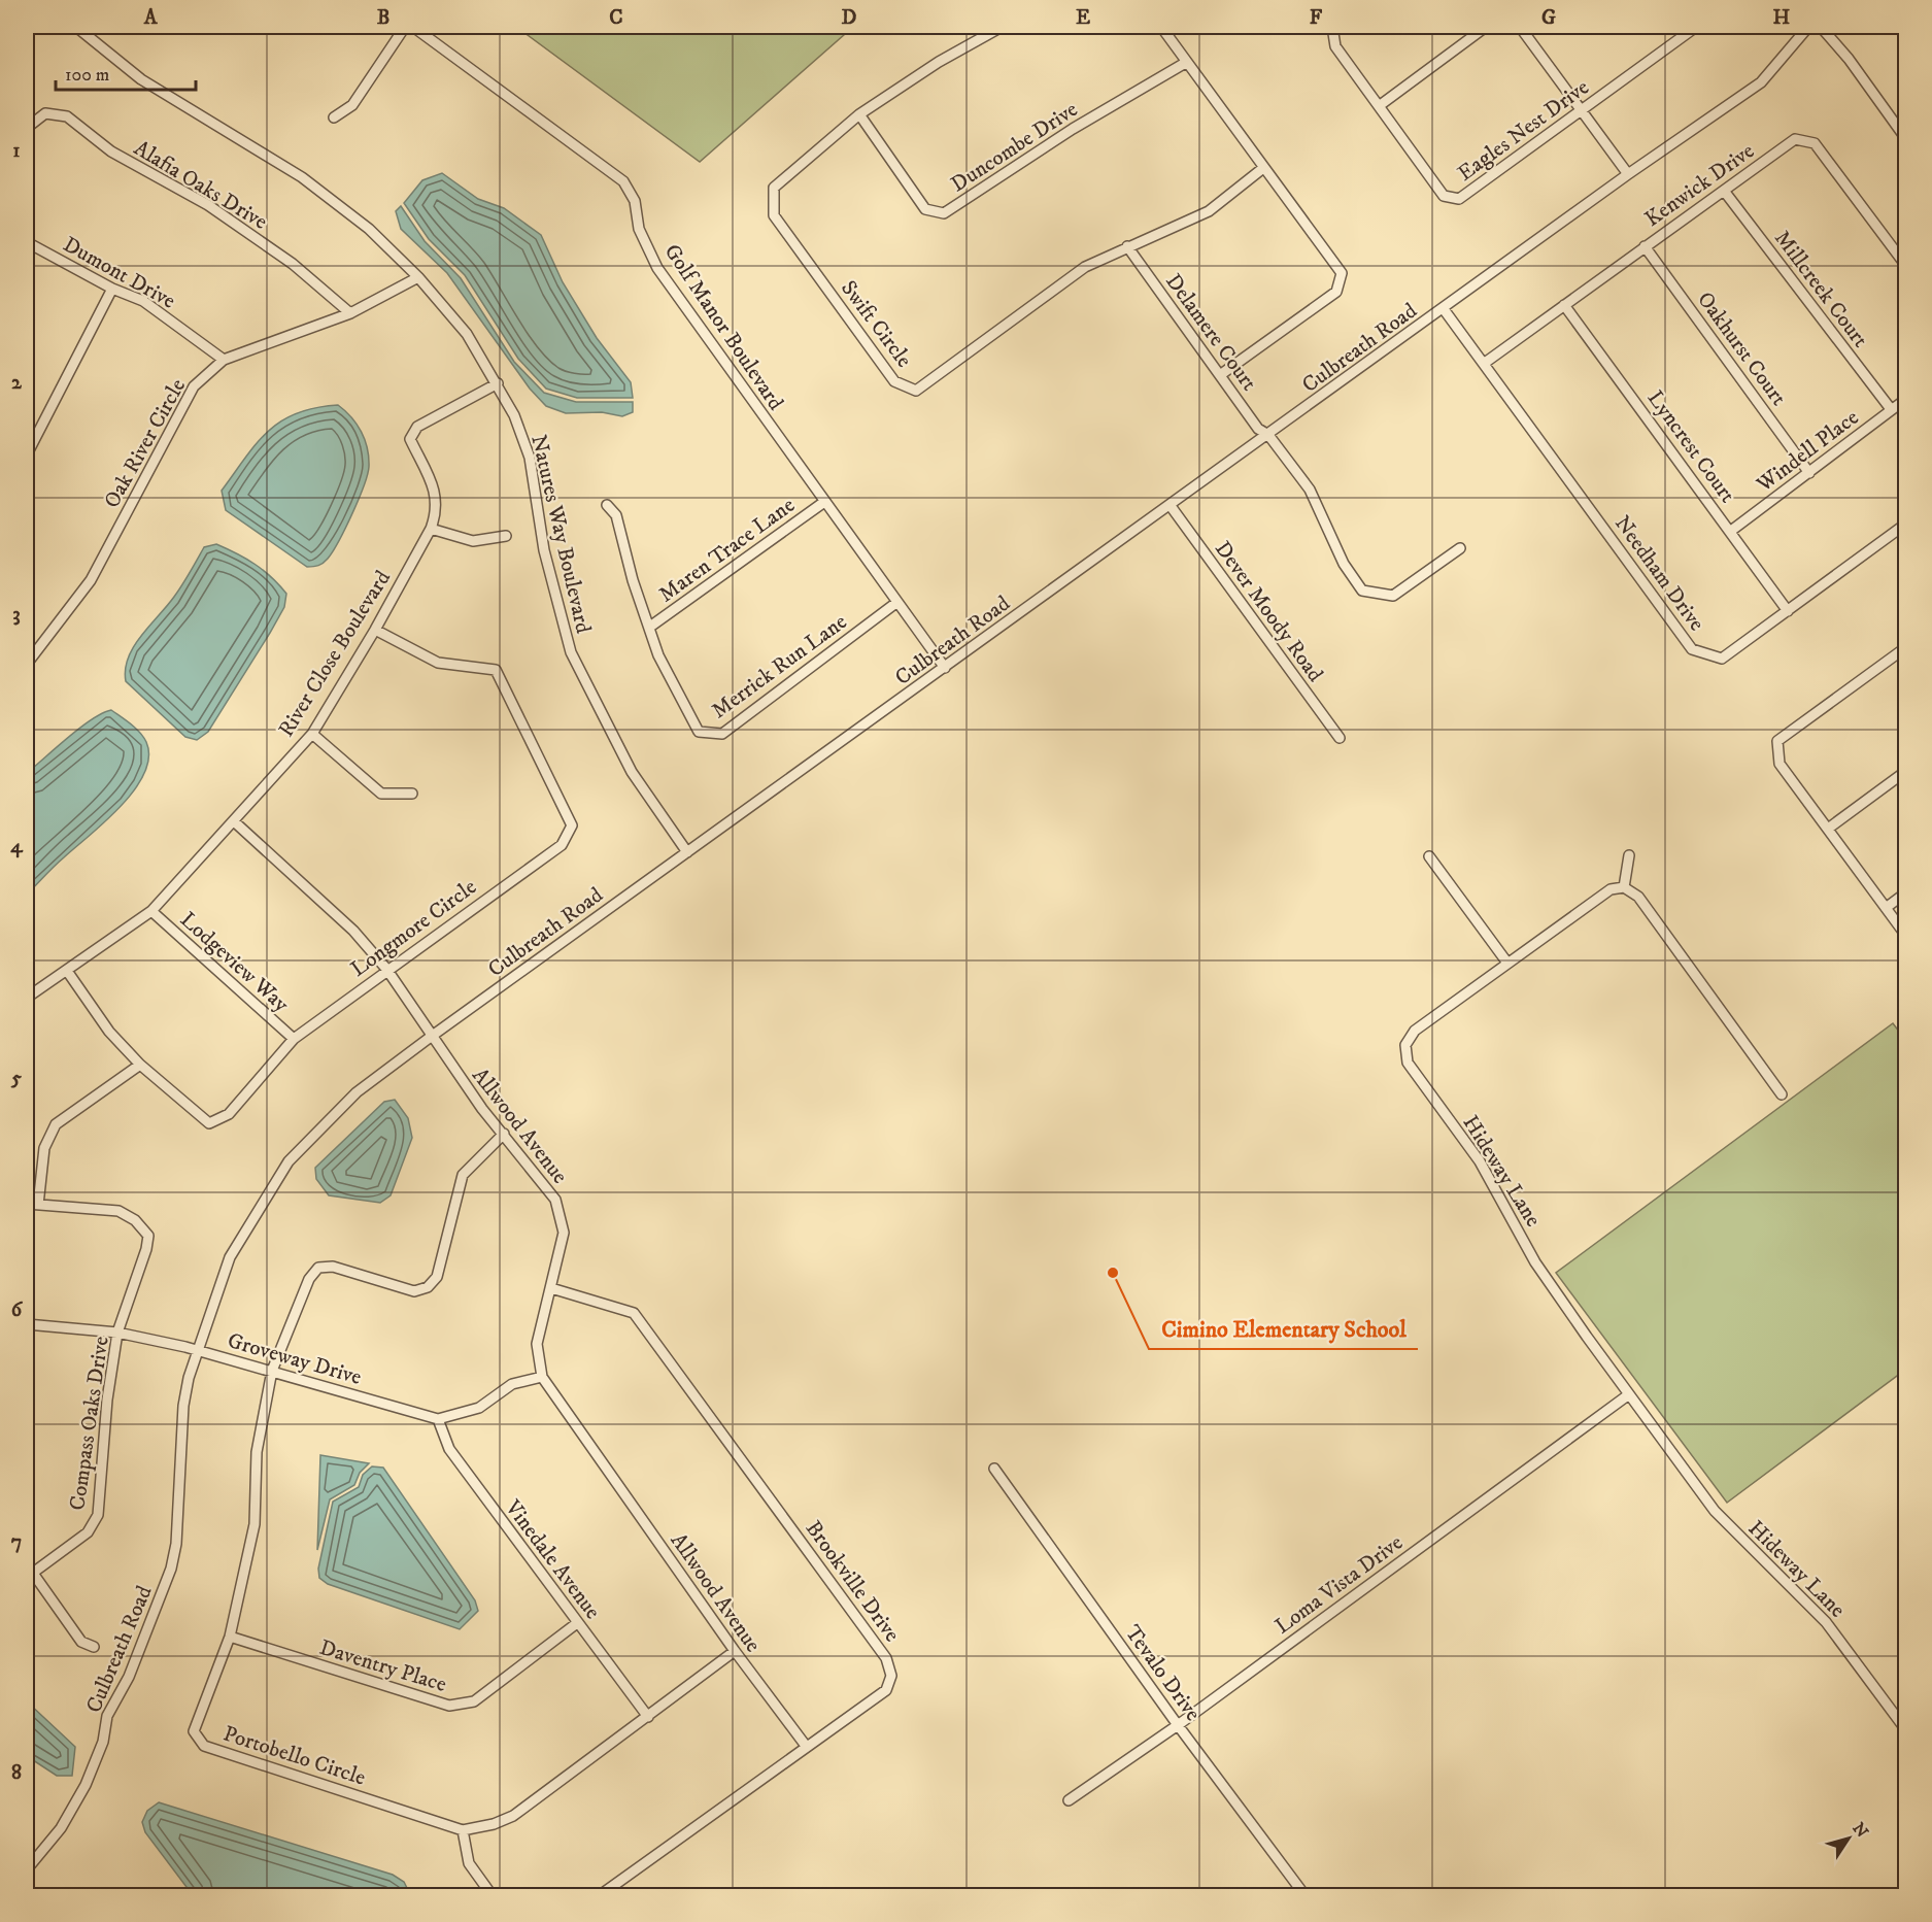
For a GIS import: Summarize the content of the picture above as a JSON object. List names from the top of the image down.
{
  "streets": {
    "street": [
      "Eagles Nest Drive",
      "Duncombe Drive",
      "Alafia Oaks Drive",
      "Kenwick Drive",
      "Dumont Drive",
      "Millcreek Court",
      "Swift Circle",
      "Golf Manor Boulevard",
      "Delamere Court",
      "Culbreath Road",
      "Oakhurst Court",
      "Oak River Circle",
      "Lyncrest Court",
      "Windell Place",
      "Natures Way Boulevard",
      "Maren Trace Lane",
      "Needham Drive",
      "Dever Moody Road",
      "River Close Boulevard",
      "Merrick Run Lane",
      "Longmore Circle",
      "Lodgeview Way",
      "Allwood Avenue",
      "Hideway Lane",
      "Groveway Drive",
      "Compass Oaks Drive",
      "Vinedale Avenue",
      "Brookville Drive",
      "Loma Vista Drive",
      "Daventry Place",
      "Tevalo Drive",
      "Portobello Circle"
    ]
  },
  "crossings": [
    ["Duncombe Drive", "Swift Circle"],
    ["Alafia Oaks Drive", "Oak River Circle"],
    ["Kenwick Drive", "Millcreek Court"],
    ["Kenwick Drive", "Oakhurst Court"],
    ["Kenwick Drive", "Lyncrest Court"],
    ["Kenwick Drive", "Needham Drive"],
    ["Dumont Drive", "Oak River Circle"],
    ["Millcreek Court", "Windell Place"],
    ["Swift Circle", "Delamere Court"],
    ["Golf Manor Boulevard", "Culbreath Road"],
    ["Golf Manor Boulevard", "Maren Trace Lane"],
    ["Golf Manor Boulevard", "Merrick Run Lane"],
    ["Delamere Court", "Culbreath Road"],
    ["Culbreath Road", "Natures Way Boulevard"],
    ["Culbreath Road", "Needham Drive"],
    ["Culbreath Road", "Dever Moody Road"],
    ["Culbreath Road", "Allwood Avenue"],
    ["Culbreath Road", "Groveway Drive"],
    ["Oakhurst Court", "Windell Place"],
    ["Oak River Circle", "Natures Way Boulevard"],
    ["Lyncrest Court", "Windell Place"],
    ["Lyncrest Court", "Needham Drive"],
    ["Natures Way Boulevard", "River Close Boulevard"],
    ["Maren Trace Lane", "Merrick Run Lane"],
    ["River Close Boulevard", "Longmore Circle"],
    ["River Close Boulevard", "Lodgeview Way"],
    ["River Close Boulevard", "Allwood Avenue"],
    ["Longmore Circle", "Lodgeview Way"],
    ["Longmore Circle", "Allwood Avenue"],
    ["Allwood Avenue", "Brookville Drive"],
    ["Allwood Avenue", "Portobello Circle"],
    ["Hideway Lane", "Loma Vista Drive"],
    ["Groveway Drive", "Compass Oaks Drive"],
    ["Groveway Drive", "Vinedale Avenue"],
    ["Groveway Drive", "Portobello Circle"],
    ["Vinedale Avenue", "Daventry Place"],
    ["Vinedale Avenue", "Portobello Circle"],
    ["Loma Vista Drive", "Tevalo Drive"],
    ["Daventry Place", "Portobello Circle"]
  ],
  "places": ["Cimino Elementary School"],
  "scale_bar": "100 m",
  "north": "top right",
  "grid": {
    "columns": [
      "A",
      "B",
      "C",
      "D",
      "E",
      "F",
      "G",
      "H"
    ],
    "rows": [
      "1",
      "2",
      "3",
      "4",
      "5",
      "6",
      "7",
      "8"
    ]
  }
}
